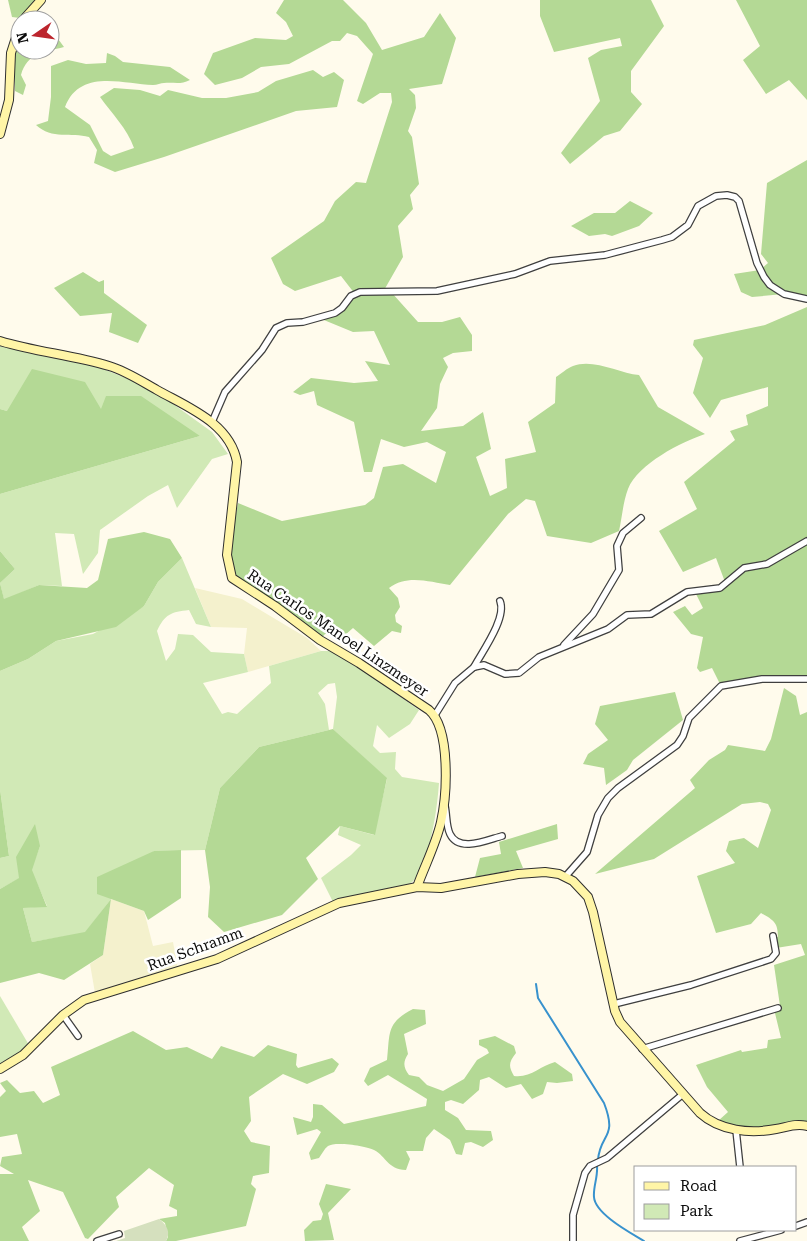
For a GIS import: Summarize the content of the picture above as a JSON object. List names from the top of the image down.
{
  "streets": {
    "street": ["Rua Carlos Manoel Linzmeyer", "Rua Schramm"]
  },
  "crossings": [
    ["Rua Carlos Manoel Linzmeyer", "Rua Schramm"]
  ],
  "legend": ["Road", "Park"],
  "north": "left"
}
